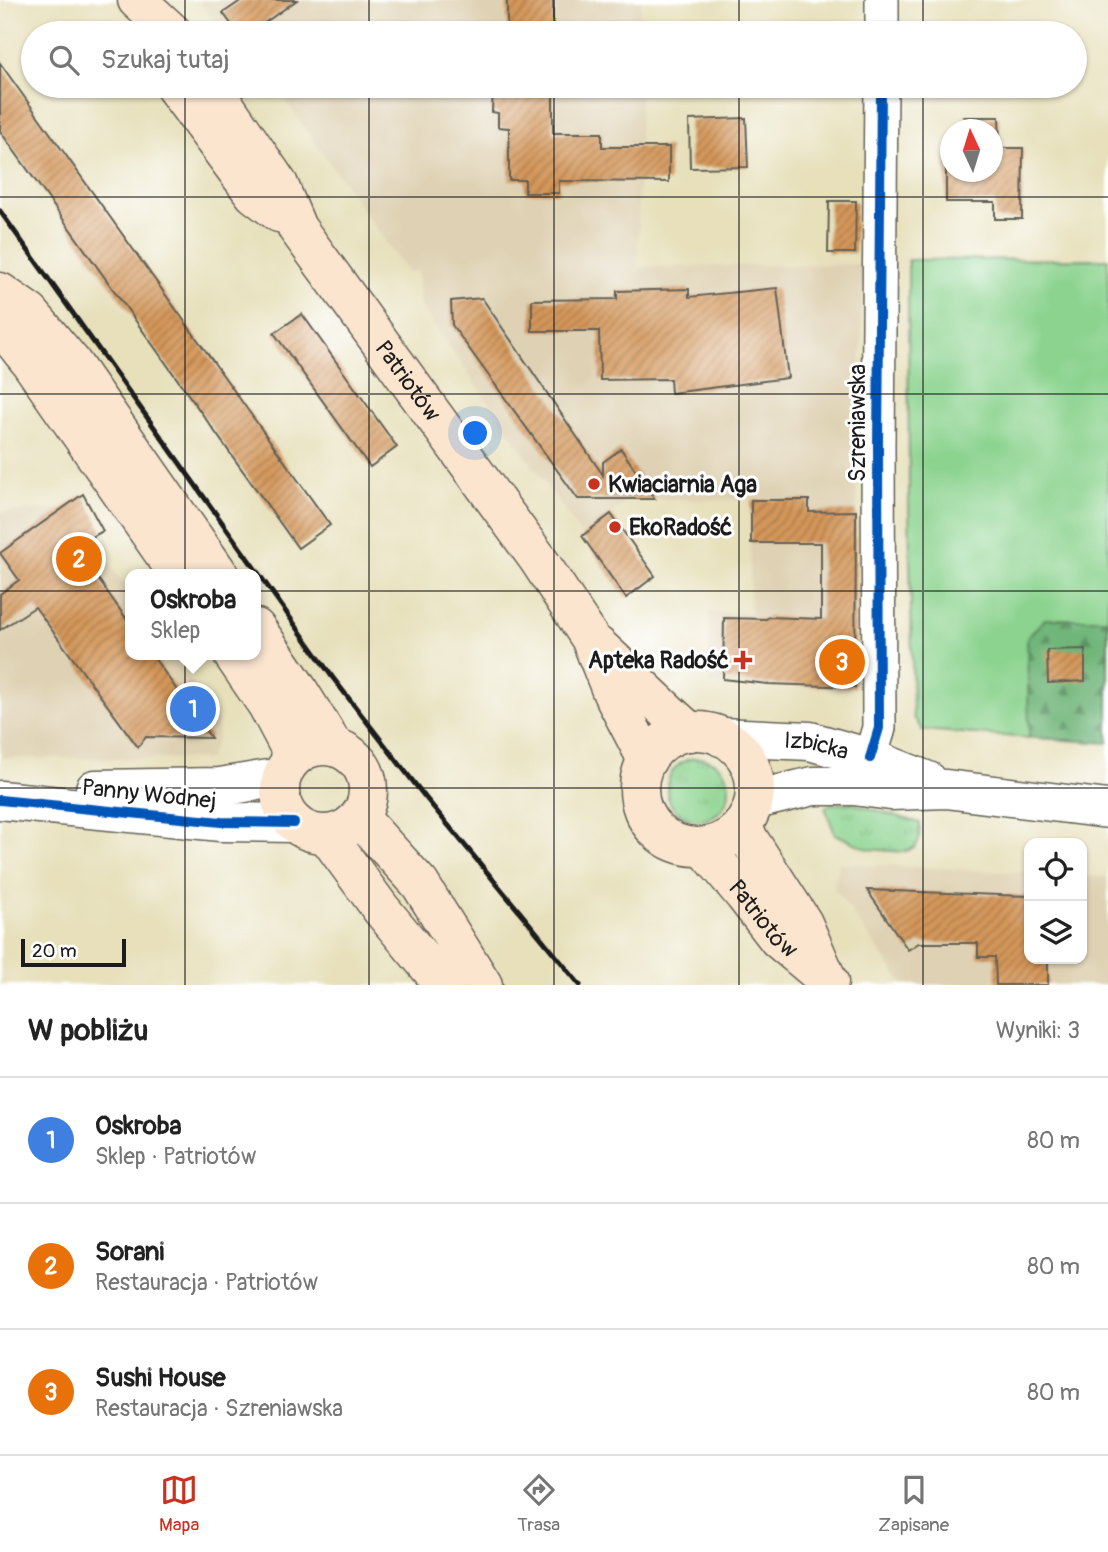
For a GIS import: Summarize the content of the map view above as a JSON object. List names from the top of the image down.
{
  "streets": {
    "main road": ["Patriotów"],
    "street": ["Szreniawska", "Izbicka", "Panny Wodnej"]
  },
  "crossings": [
    ["Patriotów", "Izbicka"],
    ["Szreniawska", "Izbicka"]
  ],
  "places": {
    "other": ["Kwiaciarnia Aga", "EkoRadość"],
    "health": ["Apteka Radość"]
  },
  "scale_bar": "20 m",
  "north": "top",
  "page": {
    "search": "Szukaj tutaj",
    "pins": ["2", "3", "1"],
    "popup": ["Oskroba", "Sklep"],
    "scale": "20 m",
    "heading": ["W pobliżu", "Wyniki: 3"],
    "list": [
      {
        "mark": "1",
        "name": "Oskroba",
        "note": "Sklep · Patriotów",
        "value": "80 m"
      },
      {
        "mark": "2",
        "name": "Sorani",
        "note": "Restauracja · Patriotów",
        "value": "80 m"
      },
      {
        "mark": "3",
        "name": "Sushi House",
        "note": "Restauracja · Szreniawska",
        "value": "80 m"
      }
    ],
    "nav": ["Mapa", "Trasa", "Zapisane"]
  }
}
